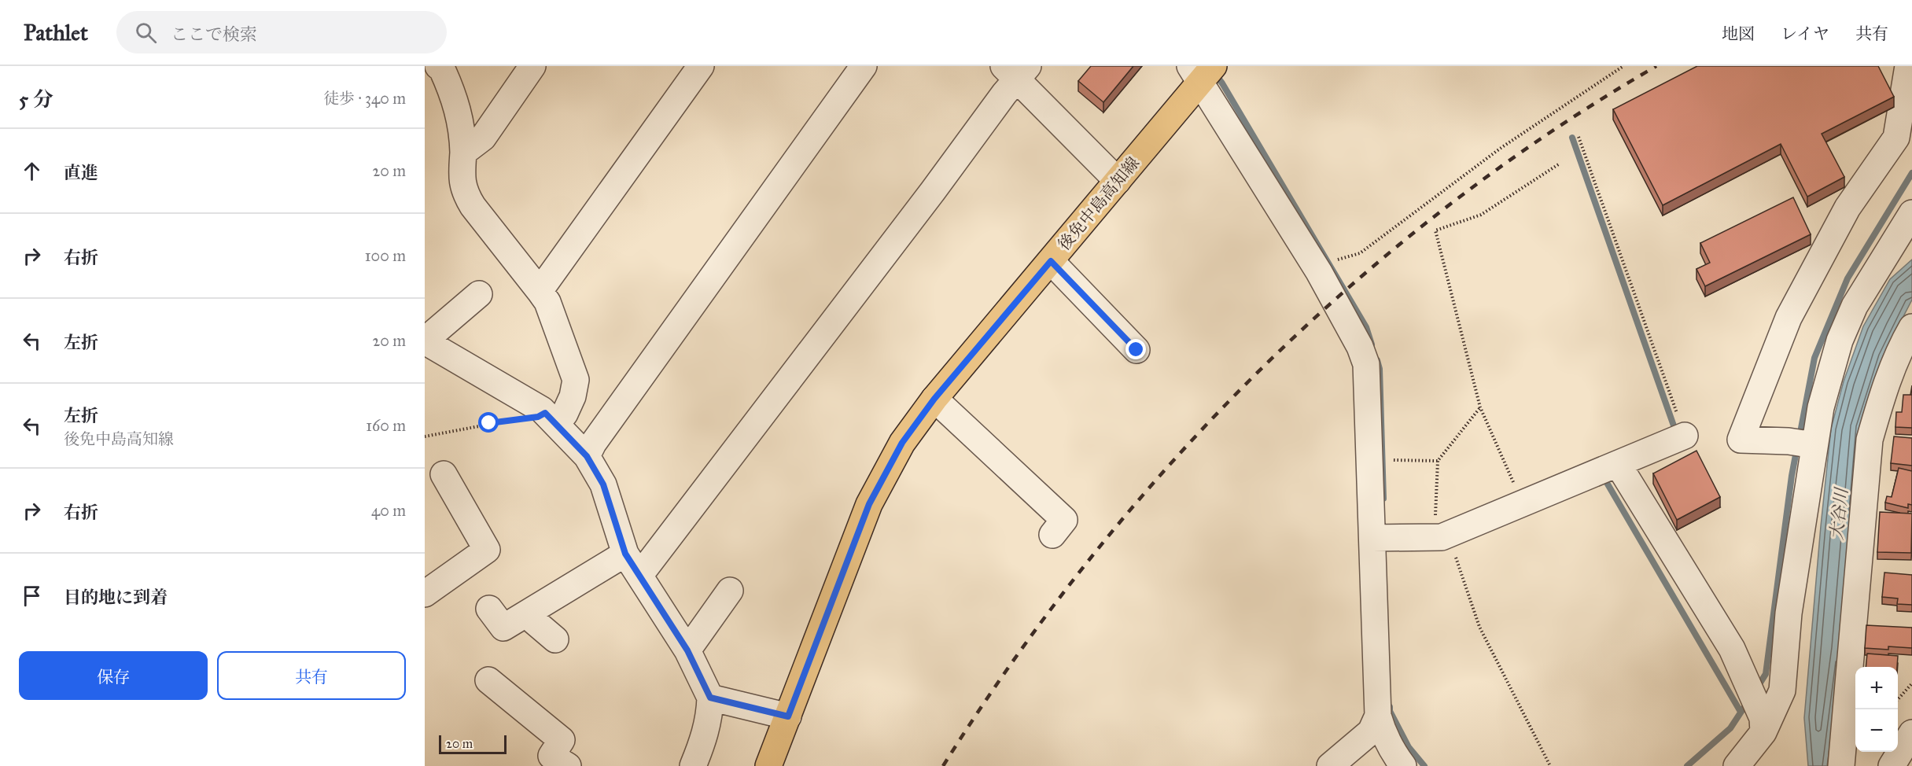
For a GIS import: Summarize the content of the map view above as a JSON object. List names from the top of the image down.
{
  "streets": {
    "main road": ["後免中島高知線"]
  },
  "water": ["大谷川"],
  "scale_bar": "20 m",
  "page": {
    "header": "Pathlet",
    "search": "ここで検索",
    "nav": ["地図", "レイヤ", "共有"],
    "heading": ["5 分", "徒歩 · 340 m"],
    "list": [
      ["直進", "20 m"],
      ["右折", "100 m"],
      ["左折", "20 m"],
      ["左折", "後免中島高知線", "160 m"],
      ["右折", "40 m"],
      "目的地に到着"
    ],
    "buttons": ["保存", "共有"],
    "map_buttons": ["+", "−"],
    "scale": "20 m"
  }
}
